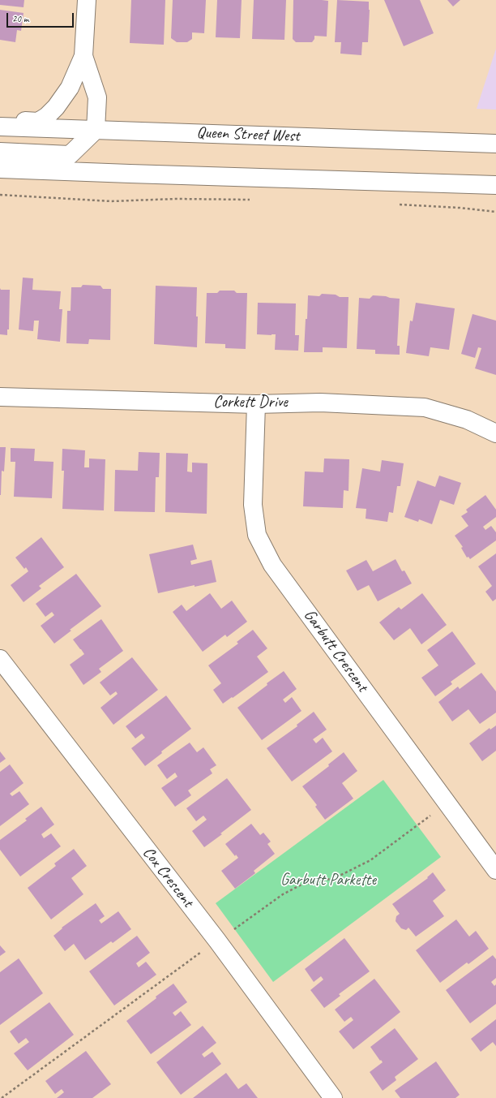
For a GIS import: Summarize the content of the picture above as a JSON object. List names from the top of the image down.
{
  "streets": {
    "street": [
      "Queen Street West",
      "Corkett Drive",
      "Garbutt Crescent",
      "Cox Crescent"
    ]
  },
  "crossings": [
    ["Corkett Drive", "Garbutt Crescent"]
  ],
  "parks": ["Garbutt Parkette"],
  "scale_bar": "20 m"
}
